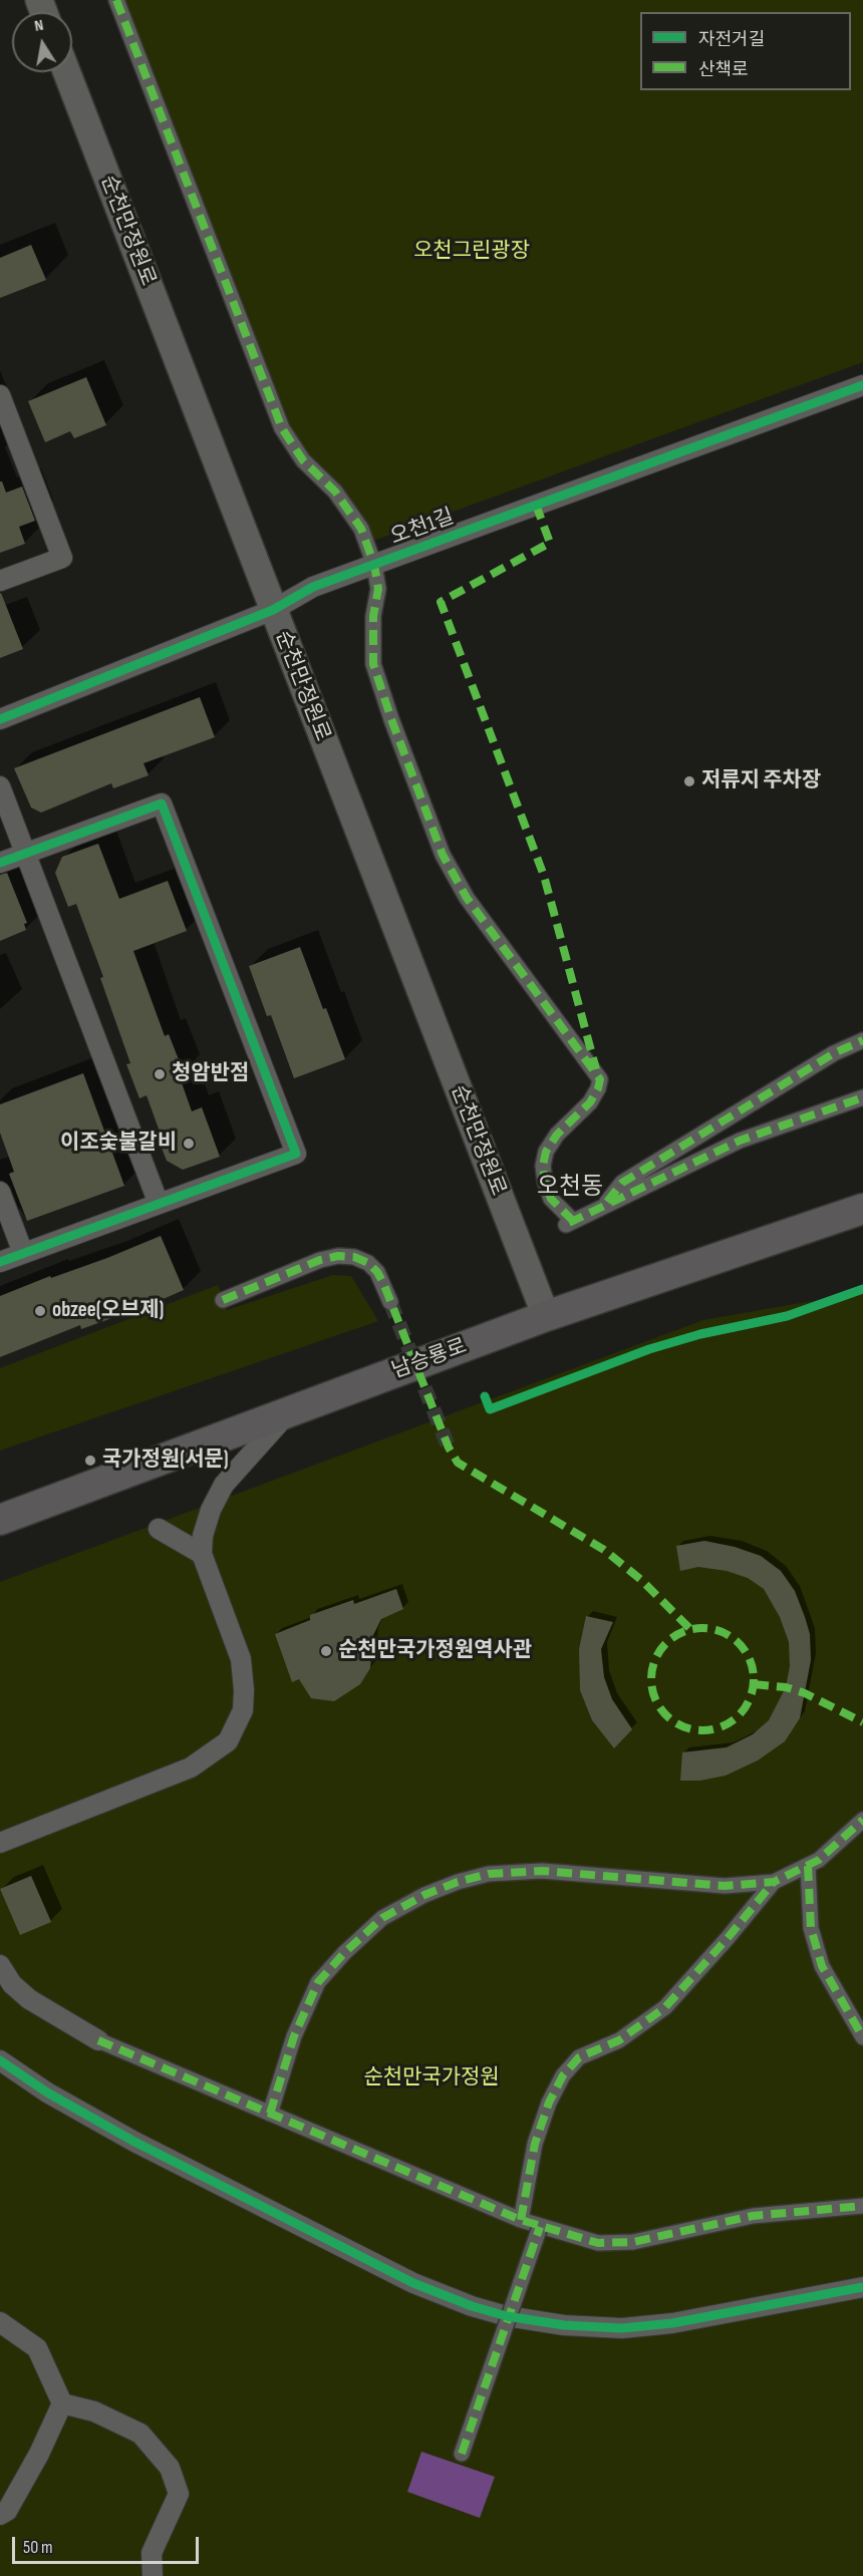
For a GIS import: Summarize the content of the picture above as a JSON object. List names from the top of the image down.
{
  "streets": {
    "main road": ["순천만정원로", "남승룡로"],
    "street": ["오천1길"]
  },
  "crossings": [
    ["순천만정원로", "오천1길"],
    ["순천만정원로", "남승룡로"]
  ],
  "districts": ["오천동"],
  "parks": ["오천그린광장", "순천만국가정원"],
  "places": [
    "저류지 주차장",
    "청암반점",
    "이조숯불갈비",
    "obzee(오브제)",
    "국가정원(서문)",
    "순천만국가정원역사관"
  ],
  "legend": ["자전거길", "산책로"],
  "scale_bar": "50 m",
  "north": "top"
}
